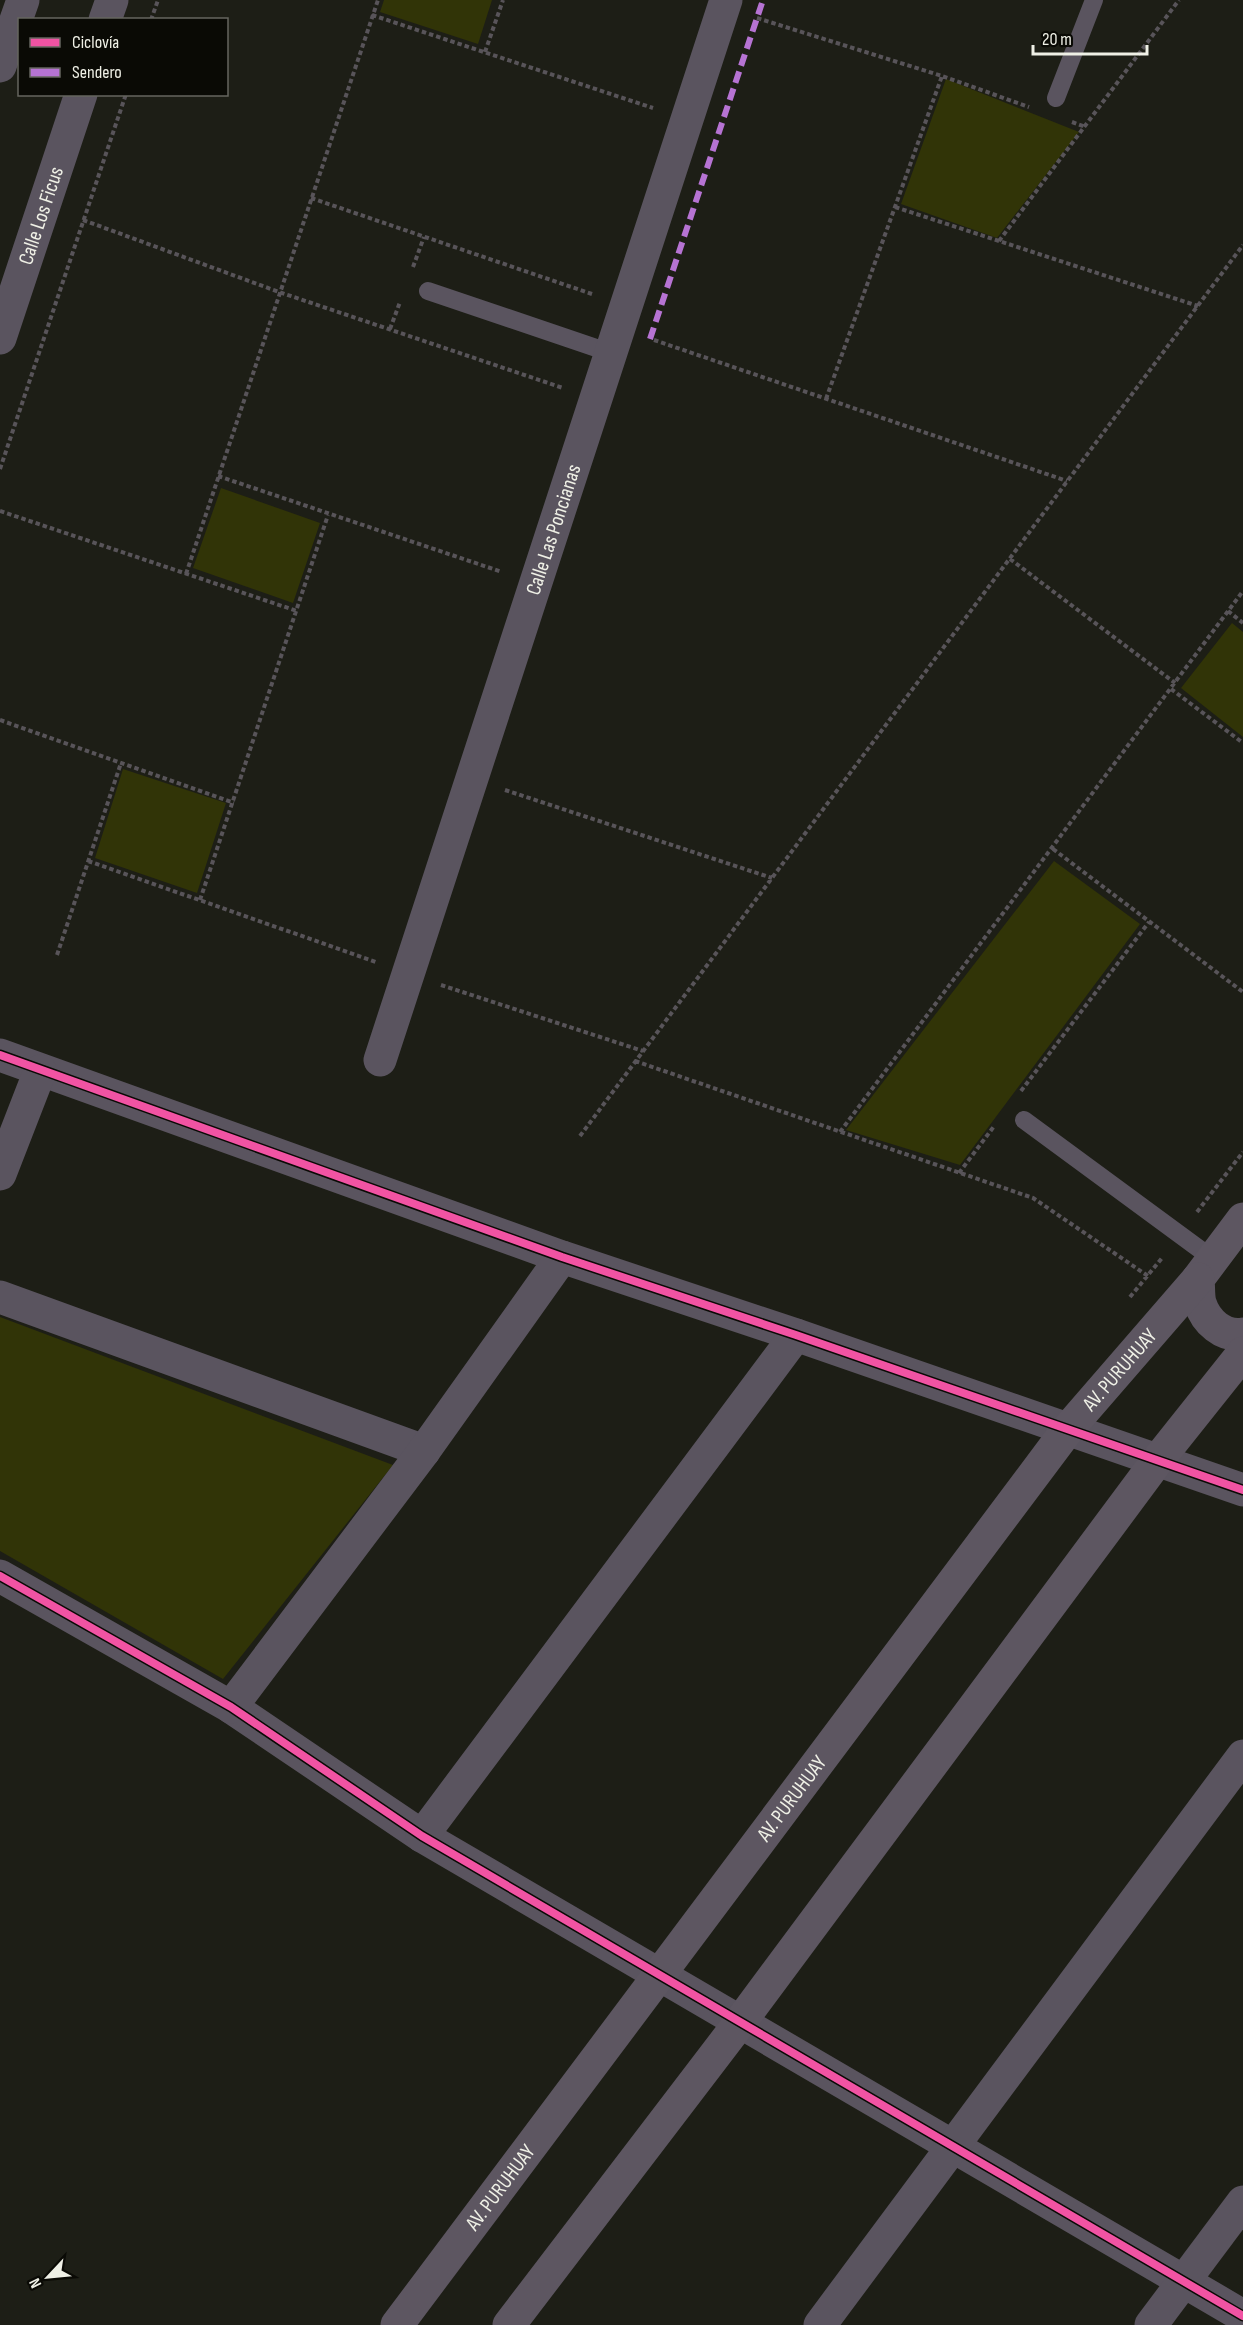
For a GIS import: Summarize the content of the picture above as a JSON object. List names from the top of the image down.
{
  "streets": {
    "main road": ["AV. PURUHUAY"],
    "street": ["Calle Los Ficus", "Calle Las Poncianas"]
  },
  "legend": ["Ciclovía", "Sendero"],
  "scale_bar": "20 m",
  "north": "bottom left"
}
